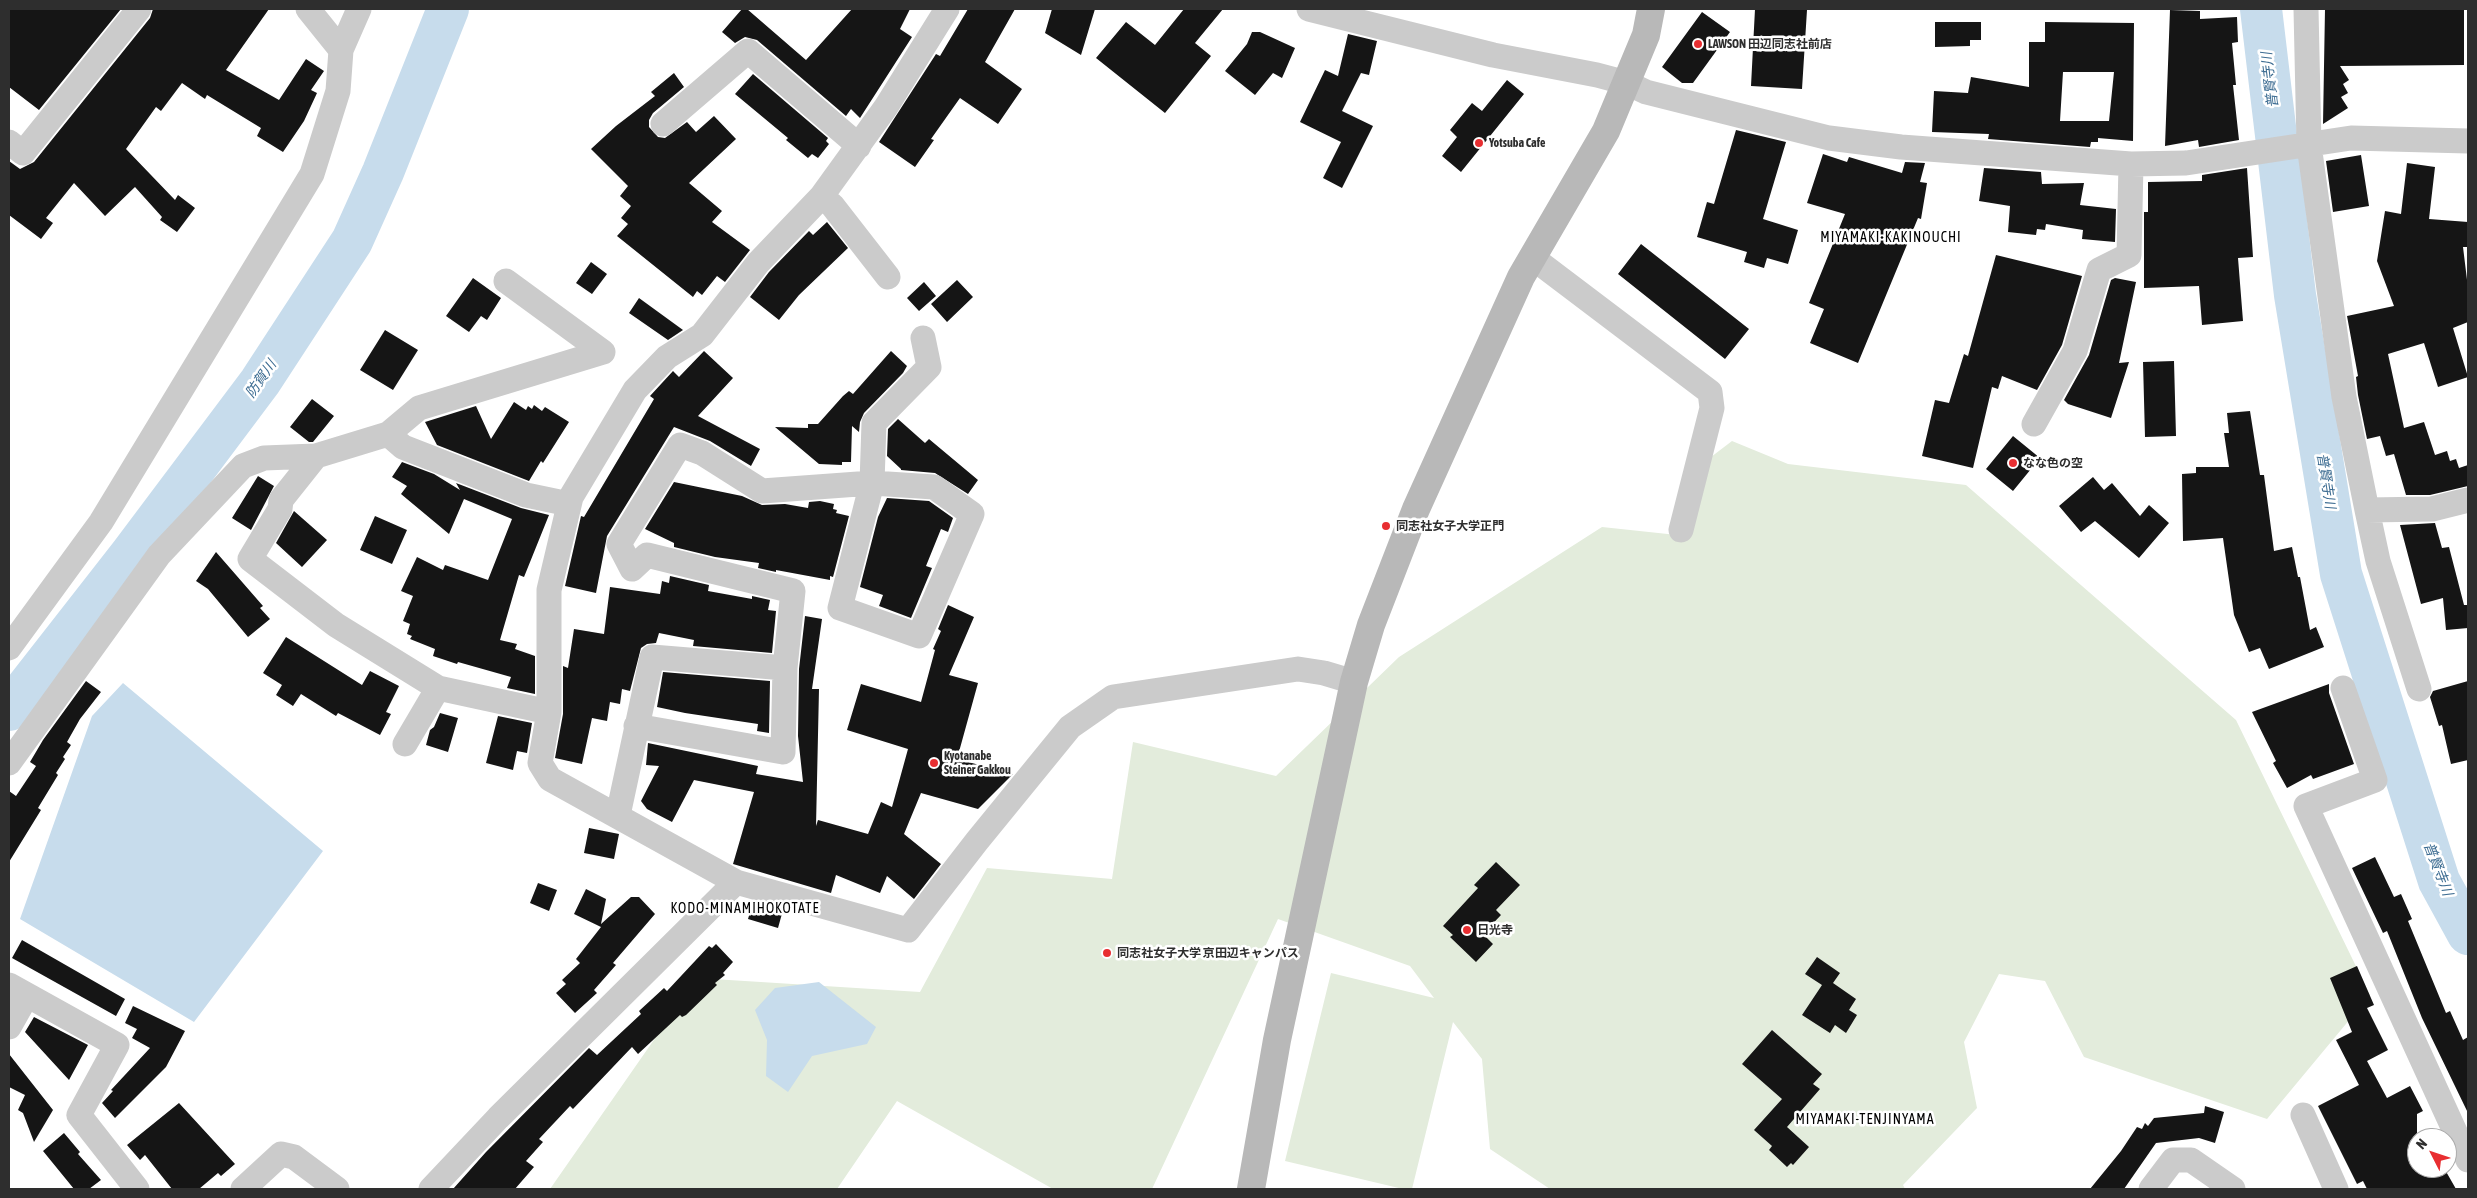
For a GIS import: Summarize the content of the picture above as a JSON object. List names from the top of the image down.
{
  "districts": ["MIYAMAKI-KAKINOUCHI", "KODO-MINAMIHOKOTATE", "MIYAMAKI-TENJINYAMA"],
  "water": ["普賢寺川", "防賀川"],
  "places": [
    "LAWSON 田辺同志社前店",
    "Yotsuba Cafe",
    "なな色の空",
    "同志社女子大学正門",
    "Kyotanabe Steiner Gakkou",
    "日光寺",
    "同志社女子大学 京田辺キャンパス"
  ],
  "north": "top left"
}
